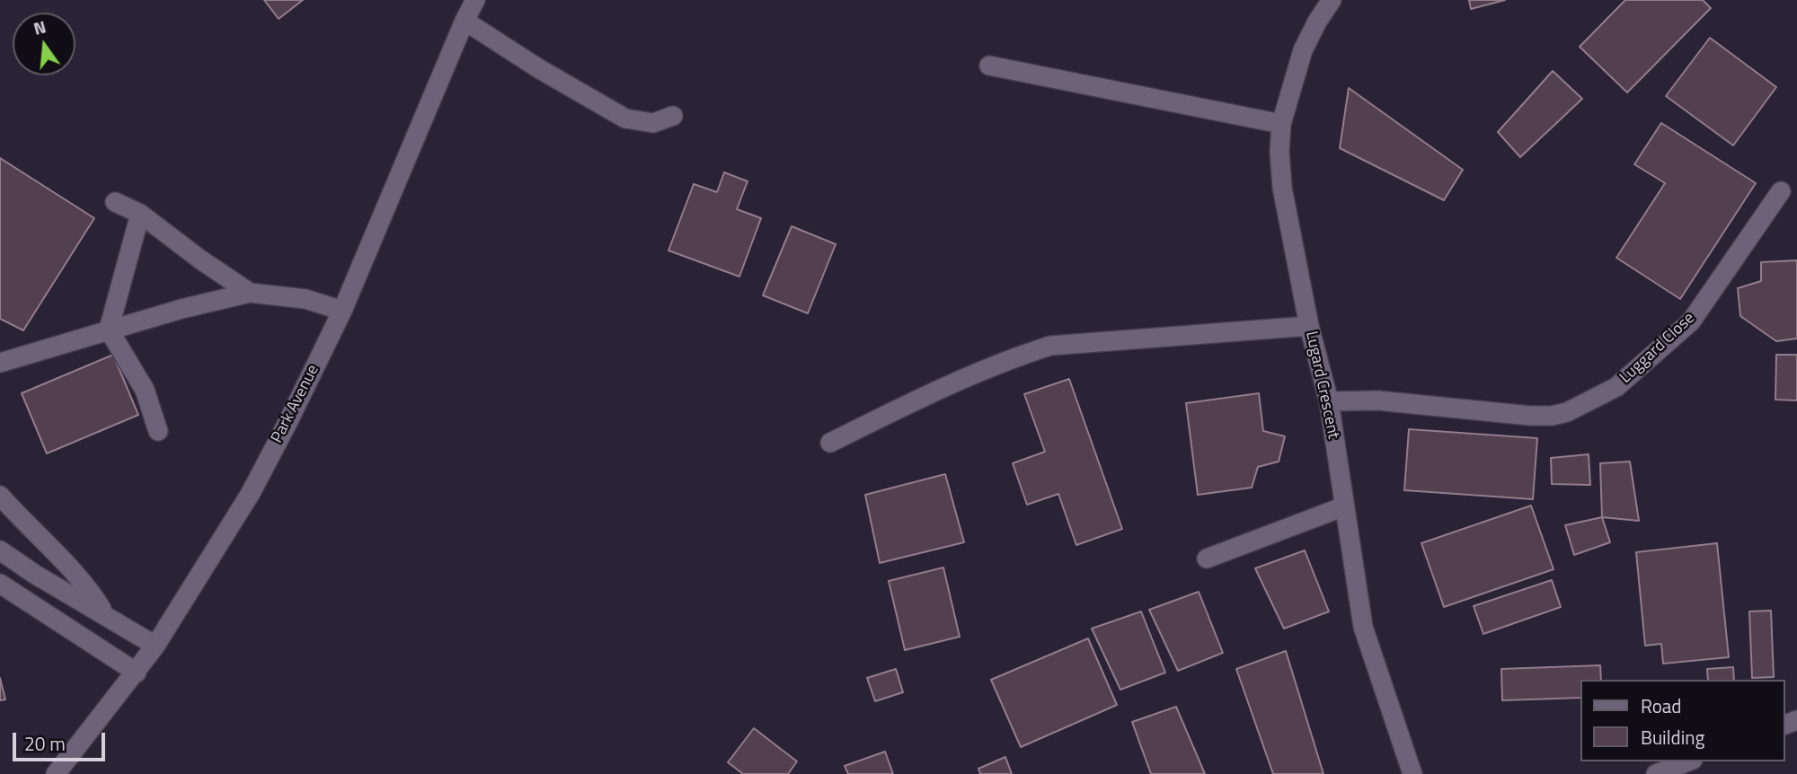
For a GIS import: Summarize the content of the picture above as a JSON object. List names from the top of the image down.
{
  "streets": {
    "street": ["Luggard Close", "Lugard Crescent", "Park Avenue"]
  },
  "crossings": [
    ["Luggard Close", "Lugard Crescent"]
  ],
  "legend": ["Road", "Building"],
  "scale_bar": "20 m",
  "north": "top"
}
